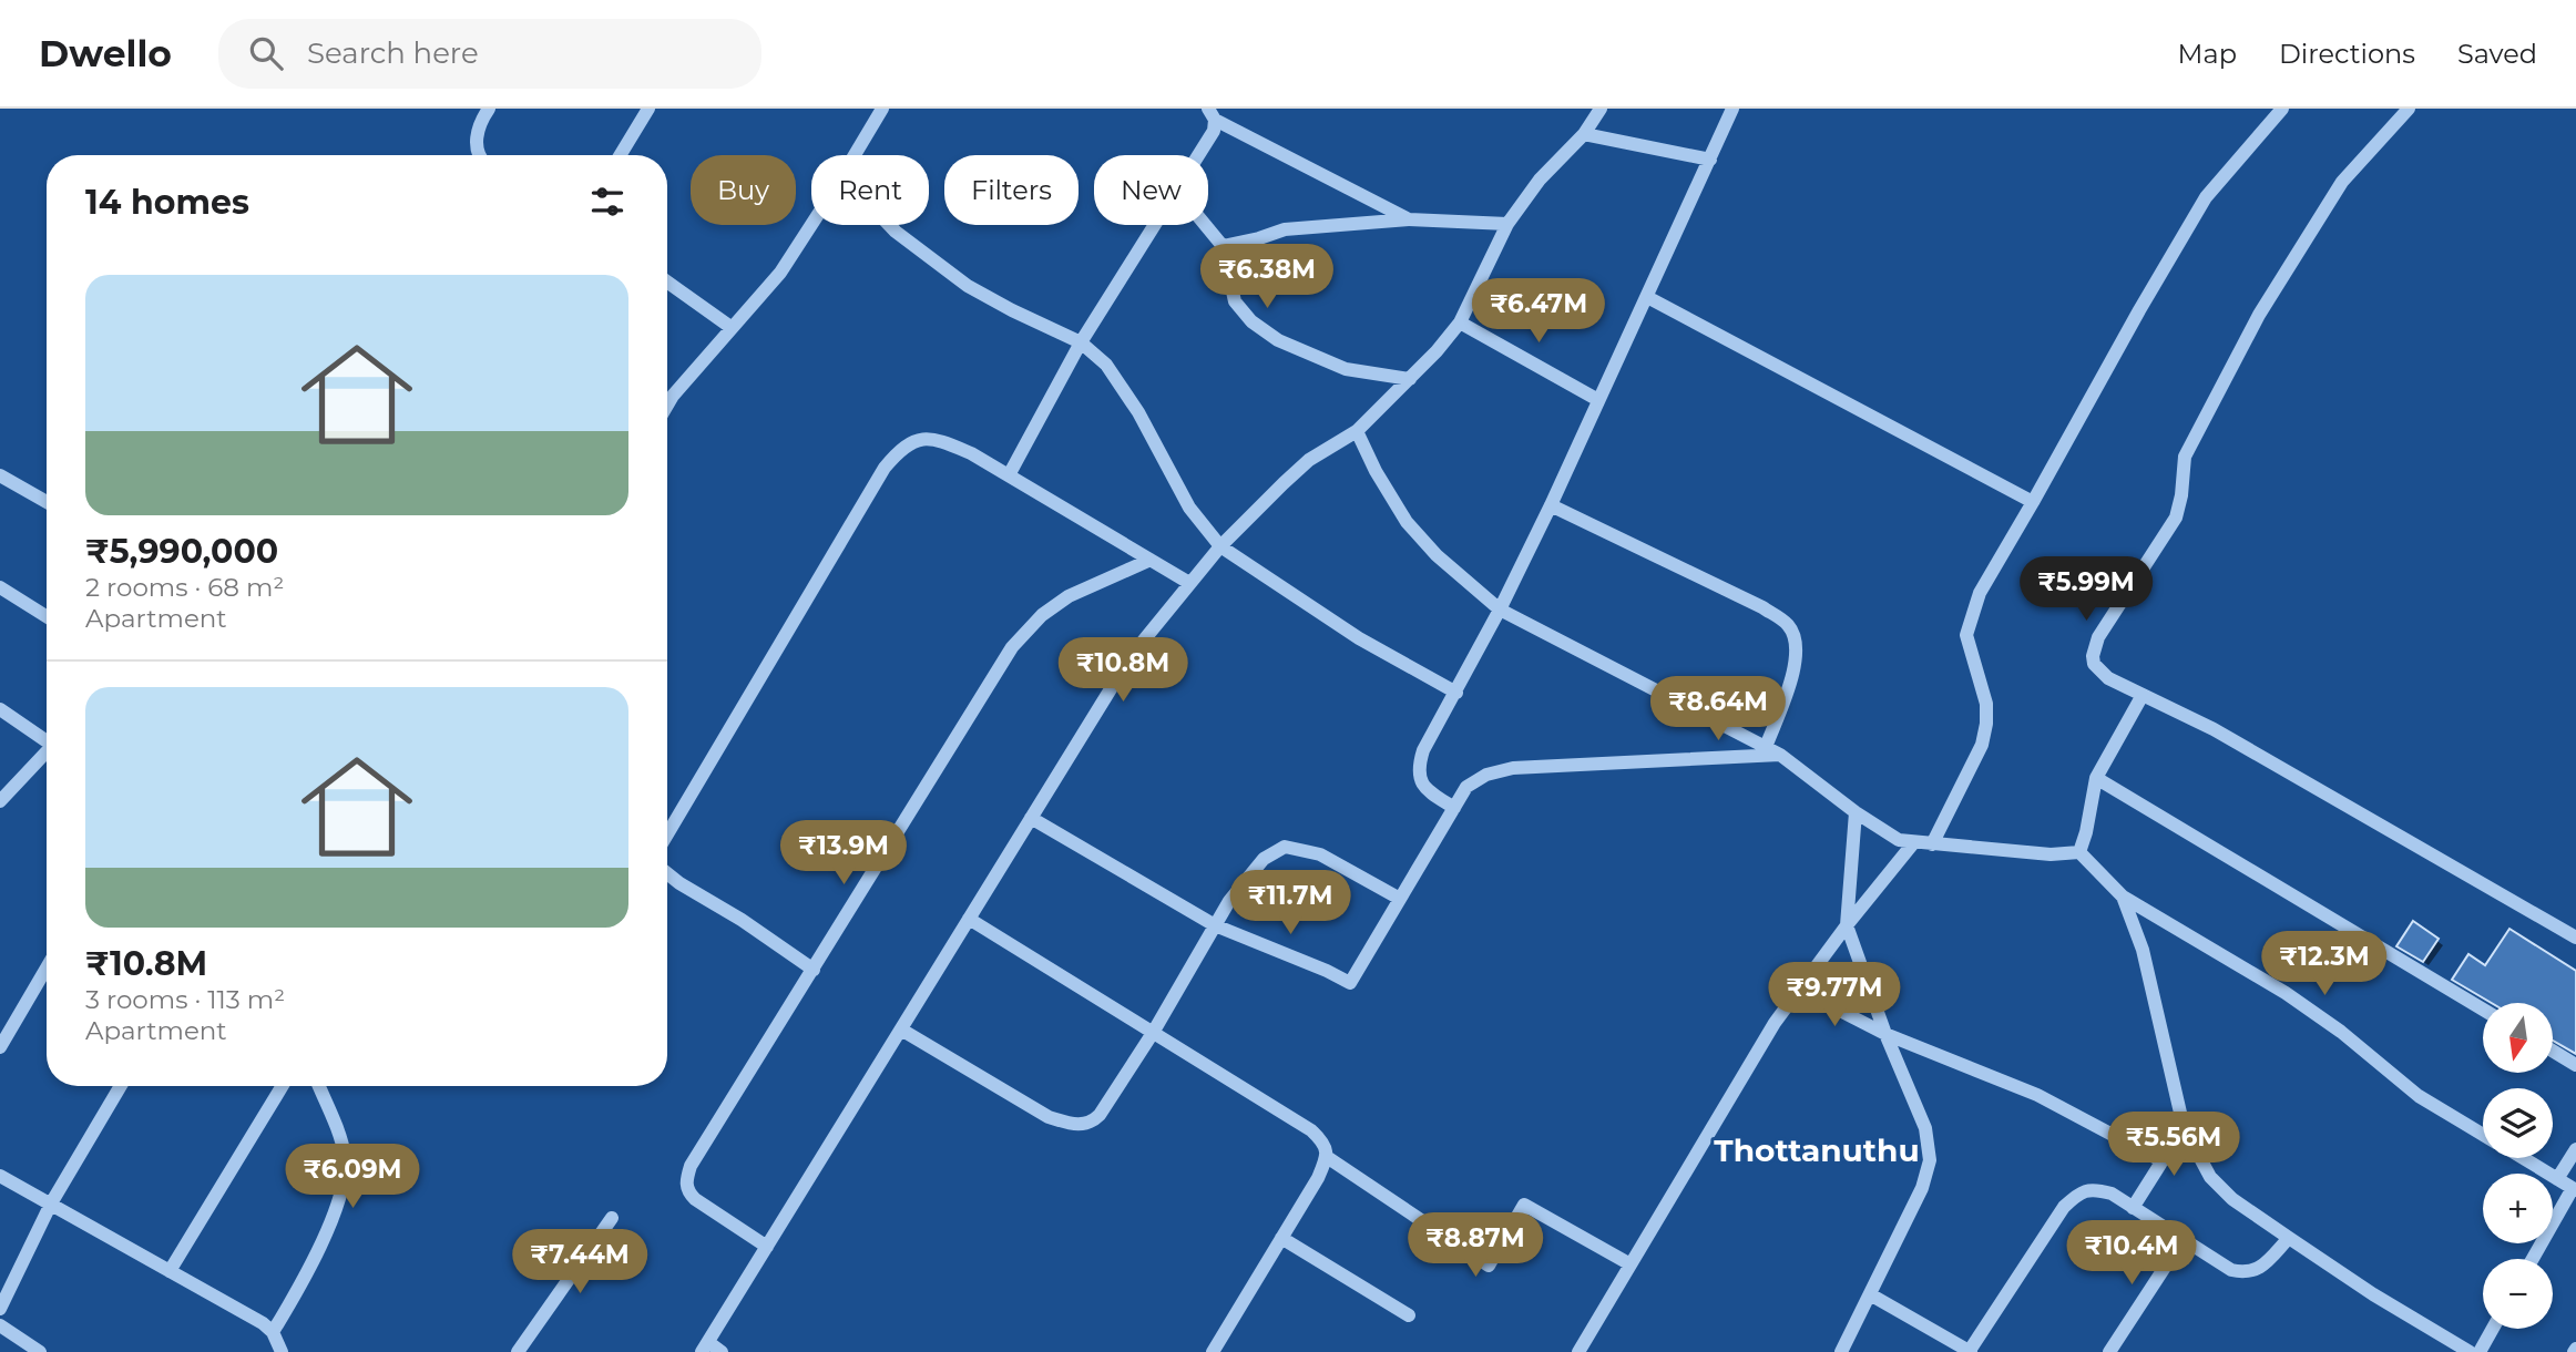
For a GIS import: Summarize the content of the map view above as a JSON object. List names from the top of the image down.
{
  "districts": ["Thottanuthu"],
  "north": "bottom",
  "page": {
    "header": "Dwello",
    "search": "Search here",
    "nav": ["Map", "Directions", "Saved"],
    "chip": [
      "Buy",
      "Rent",
      "Filters",
      "New"
    ],
    "heading": "14 homes",
    "price": [
      "₹6.38M",
      "₹6.47M",
      "₹5.99M",
      "₹10.8M",
      "₹8.64M",
      "₹13.9M",
      "₹11.7M",
      "₹12.3M",
      "₹9.77M",
      "₹5.56M",
      "₹6.09M",
      "₹8.87M",
      "₹10.4M",
      "₹7.44M"
    ],
    "list": [
      {
        "name": "₹5,990,000",
        "note": "2 rooms · 68 m² · Apartment"
      },
      {
        "name": "₹10.8M",
        "note": "3 rooms · 113 m² · Apartment"
      }
    ],
    "map_buttons": ["+", "−"]
  }
}
